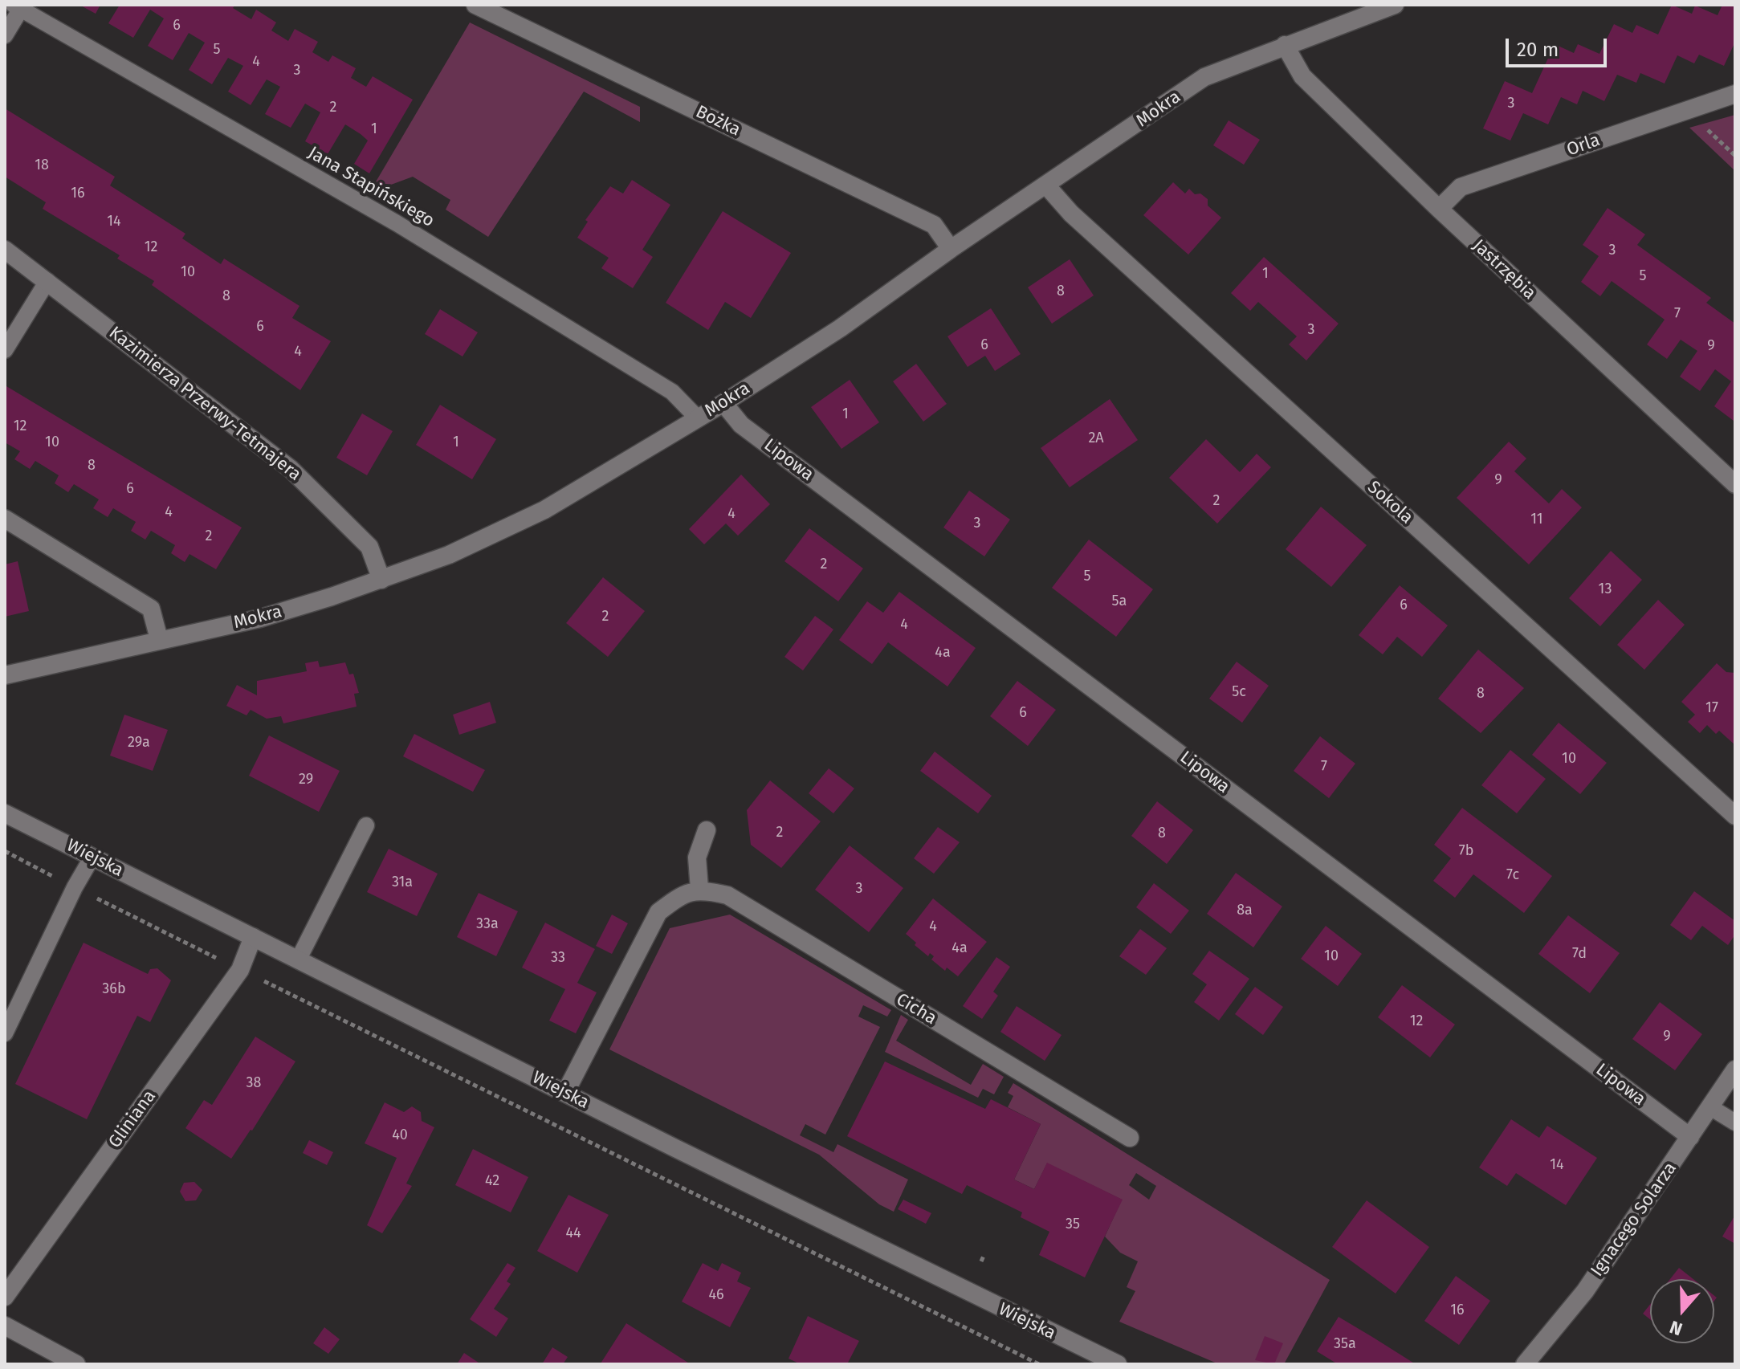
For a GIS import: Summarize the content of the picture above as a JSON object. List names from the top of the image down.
{
  "streets": {
    "street": [
      "Mokra",
      "Bożka",
      "Orla",
      "Jastrzębia",
      "Kazimierza Przerwy-Tetmajera",
      "Lipowa",
      "Sokola",
      "Wiejska",
      "Cicha",
      "Gliniana",
      "Ignacego Solarza"
    ],
    "lane": ["Jana Stapińskiego"]
  },
  "crossings": [
    ["Mokra", "Bożka"],
    ["Mokra", "Jana Stapińskiego"],
    ["Mokra", "Jastrzębia"],
    ["Mokra", "Kazimierza Przerwy-Tetmajera"],
    ["Mokra", "Lipowa"],
    ["Mokra", "Sokola"],
    ["Orla", "Jastrzębia"],
    ["Lipowa", "Ignacego Solarza"],
    ["Wiejska", "Gliniana"]
  ],
  "house_numbers": [
    "6",
    "5",
    "4",
    "3",
    "3",
    "2",
    "1",
    "18",
    "16",
    "14",
    "12",
    "3",
    "10",
    "1",
    "5",
    "8",
    "8",
    "7",
    "6",
    "3",
    "6",
    "9",
    "4",
    "1",
    "12",
    "2A",
    "10",
    "1",
    "8",
    "9",
    "6",
    "2",
    "4",
    "4",
    "11",
    "3",
    "2",
    "2",
    "5",
    "13",
    "5a",
    "6",
    "2",
    "4",
    "4a",
    "5c",
    "8",
    "17",
    "6",
    "29a",
    "10",
    "7",
    "29",
    "2",
    "8",
    "7b",
    "7c",
    "31a",
    "3",
    "8a",
    "33a",
    "4",
    "4a",
    "7d",
    "10",
    "33",
    "36b",
    "12",
    "9",
    "38",
    "40",
    "14",
    "42",
    "35",
    "44",
    "46",
    "16",
    "35a"
  ],
  "scale_bar": "20 m",
  "north": "bottom"
}
